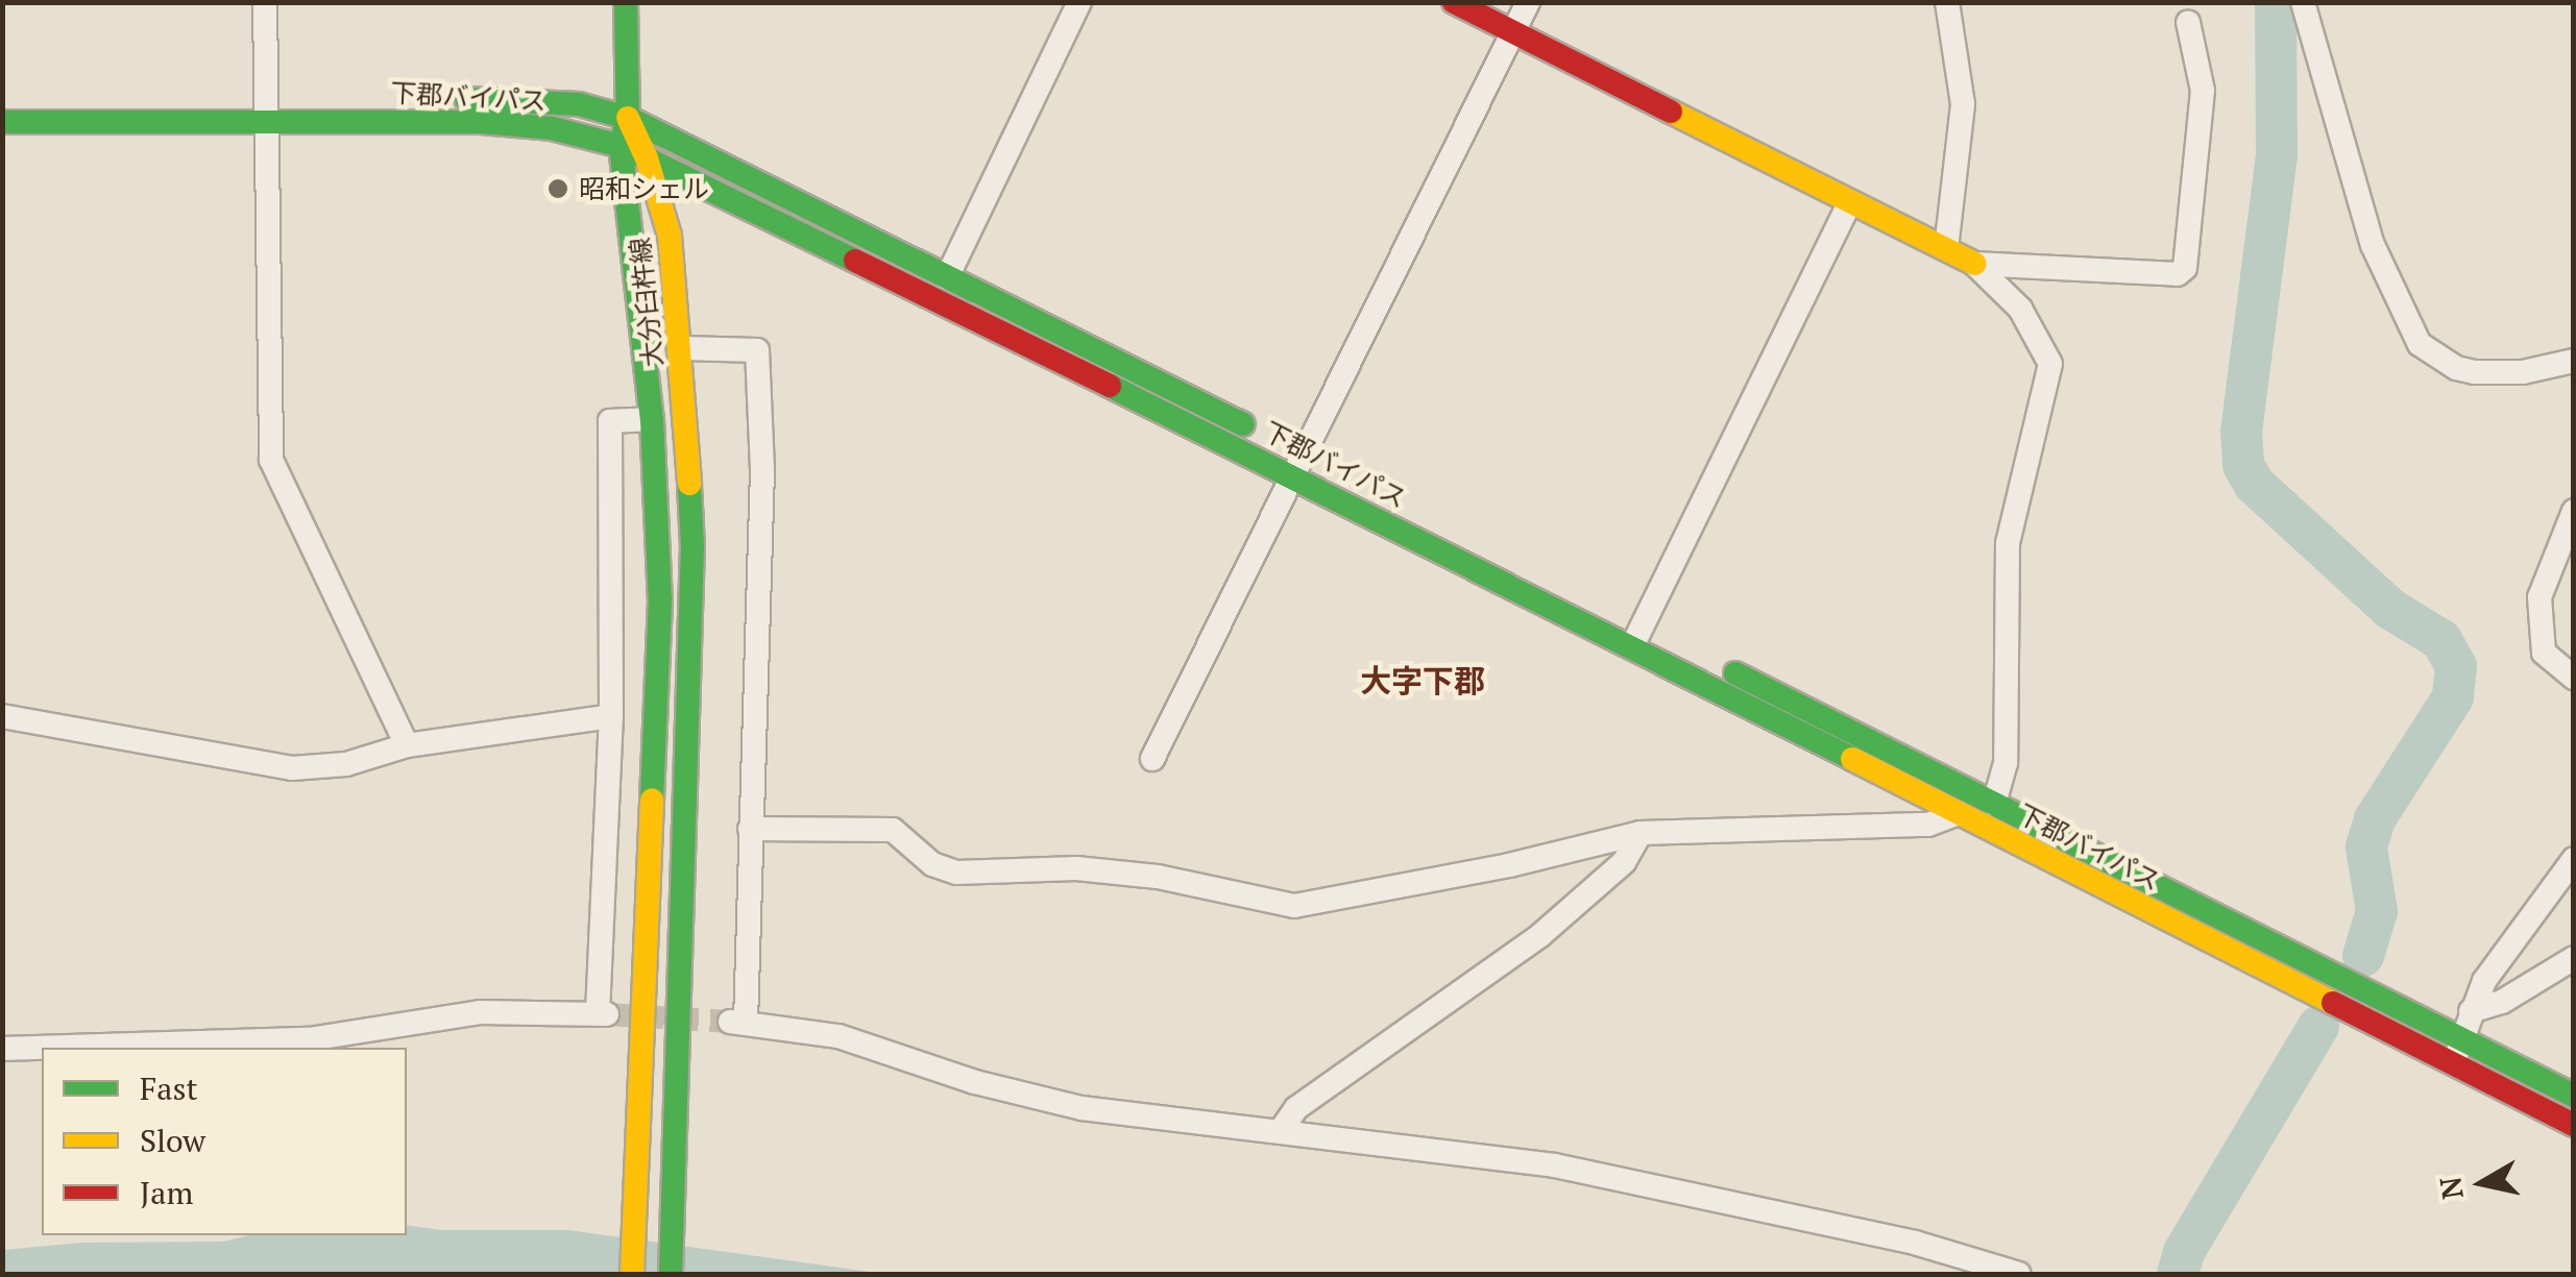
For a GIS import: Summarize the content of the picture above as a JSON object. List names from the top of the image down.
{
  "streets": {
    "street": ["下郡バイパス", "大分臼杵線"]
  },
  "crossings": [
    ["下郡バイパス", "大分臼杵線"]
  ],
  "districts": ["大字下郡"],
  "places": ["昭和シェル"],
  "legend": ["Fast", "Slow", "Jam"],
  "north": "left"
}
